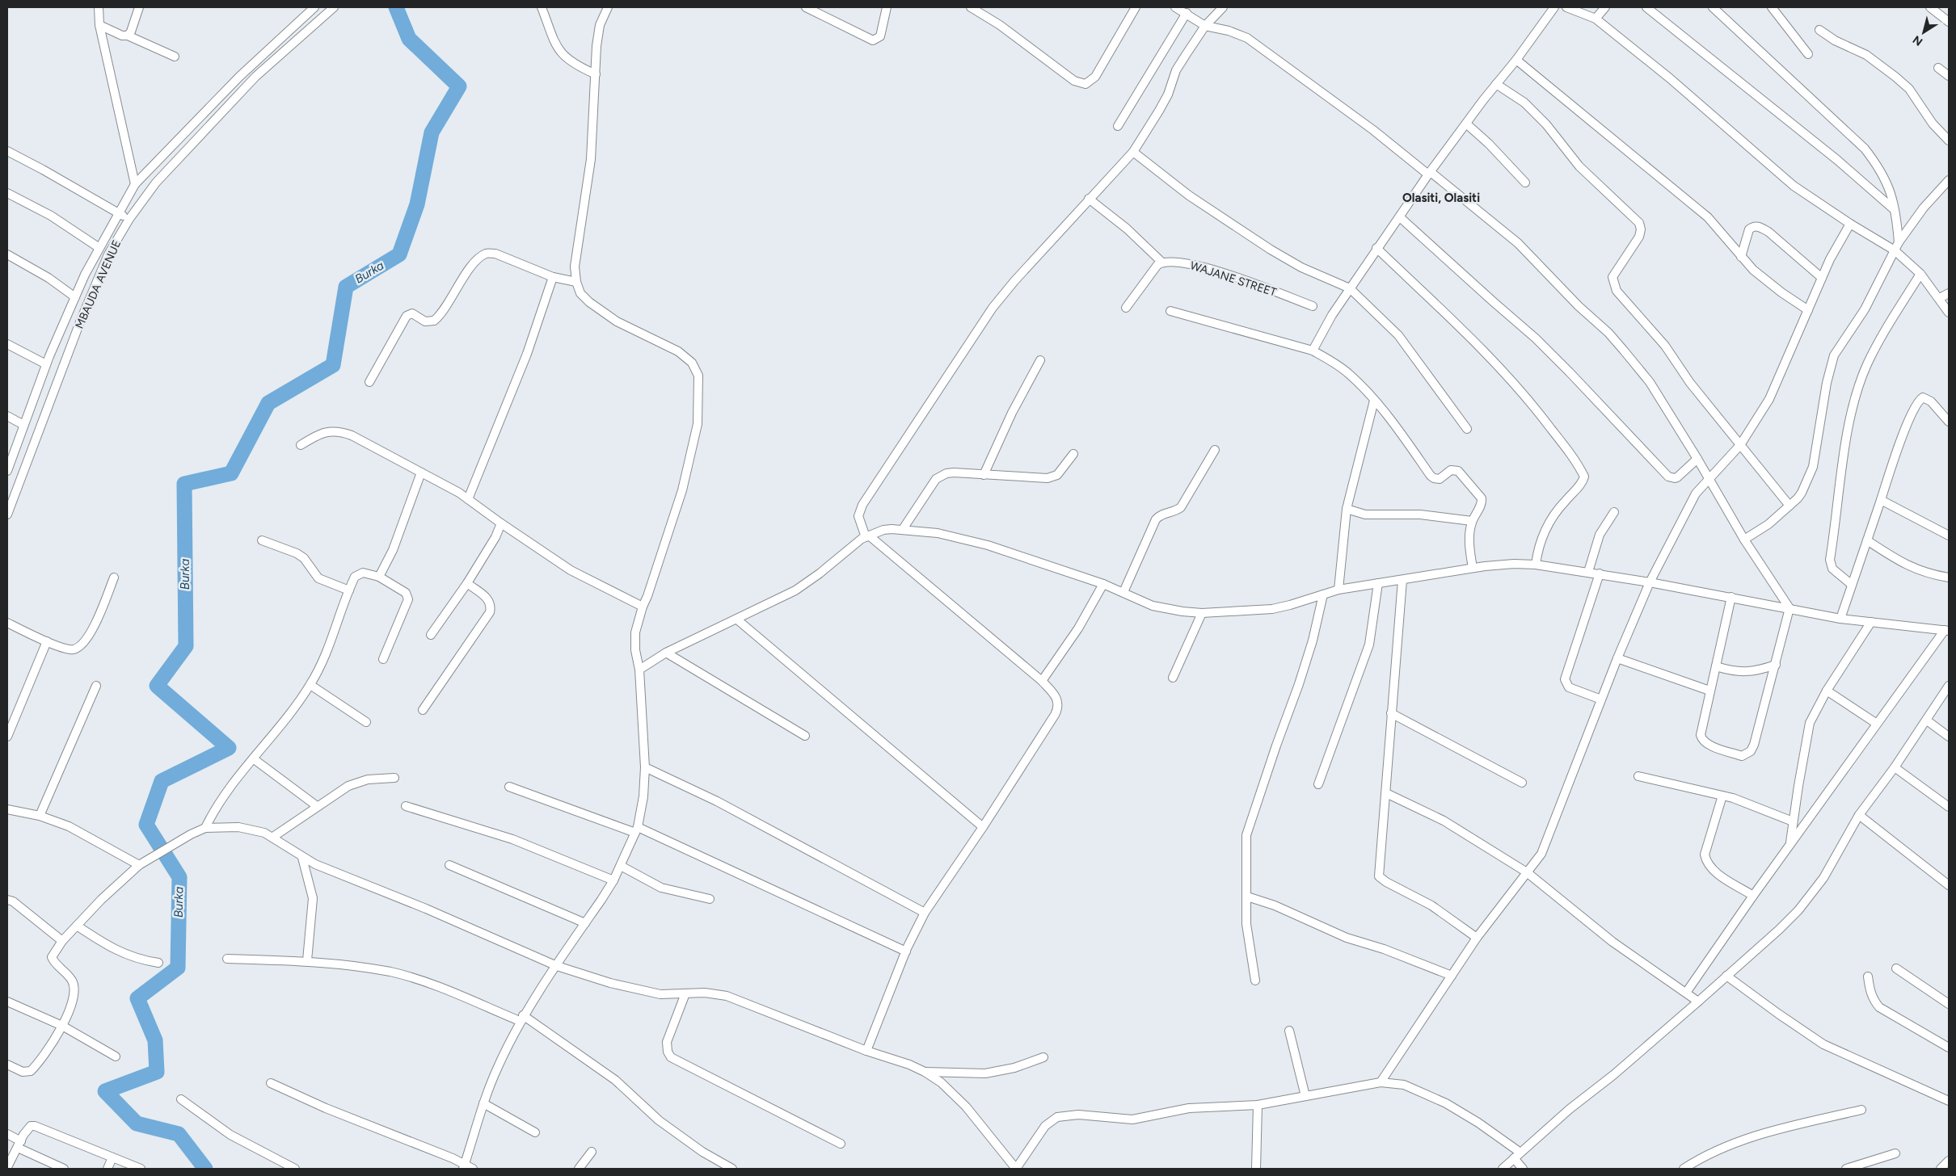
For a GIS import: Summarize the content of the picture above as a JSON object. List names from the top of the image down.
{
  "streets": {
    "street": ["WAJANE STREET", "MBAUDA AVENUE"]
  },
  "districts": ["Olasiti, Olasiti"],
  "water": ["Burka"],
  "north": "bottom left"
}
